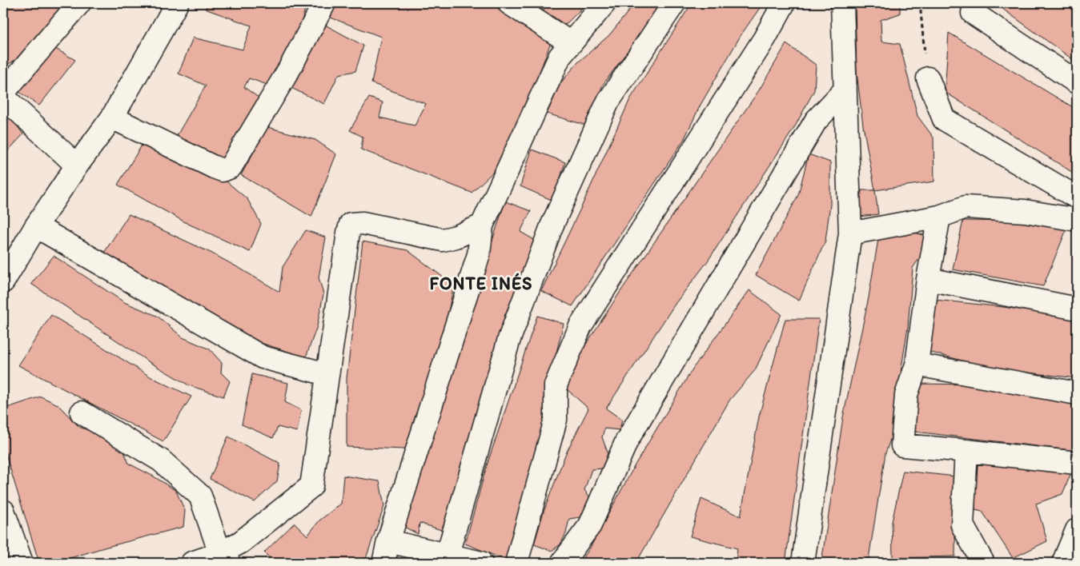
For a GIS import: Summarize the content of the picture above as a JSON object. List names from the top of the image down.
{
  "districts": ["FONTE INÉS"]
}
